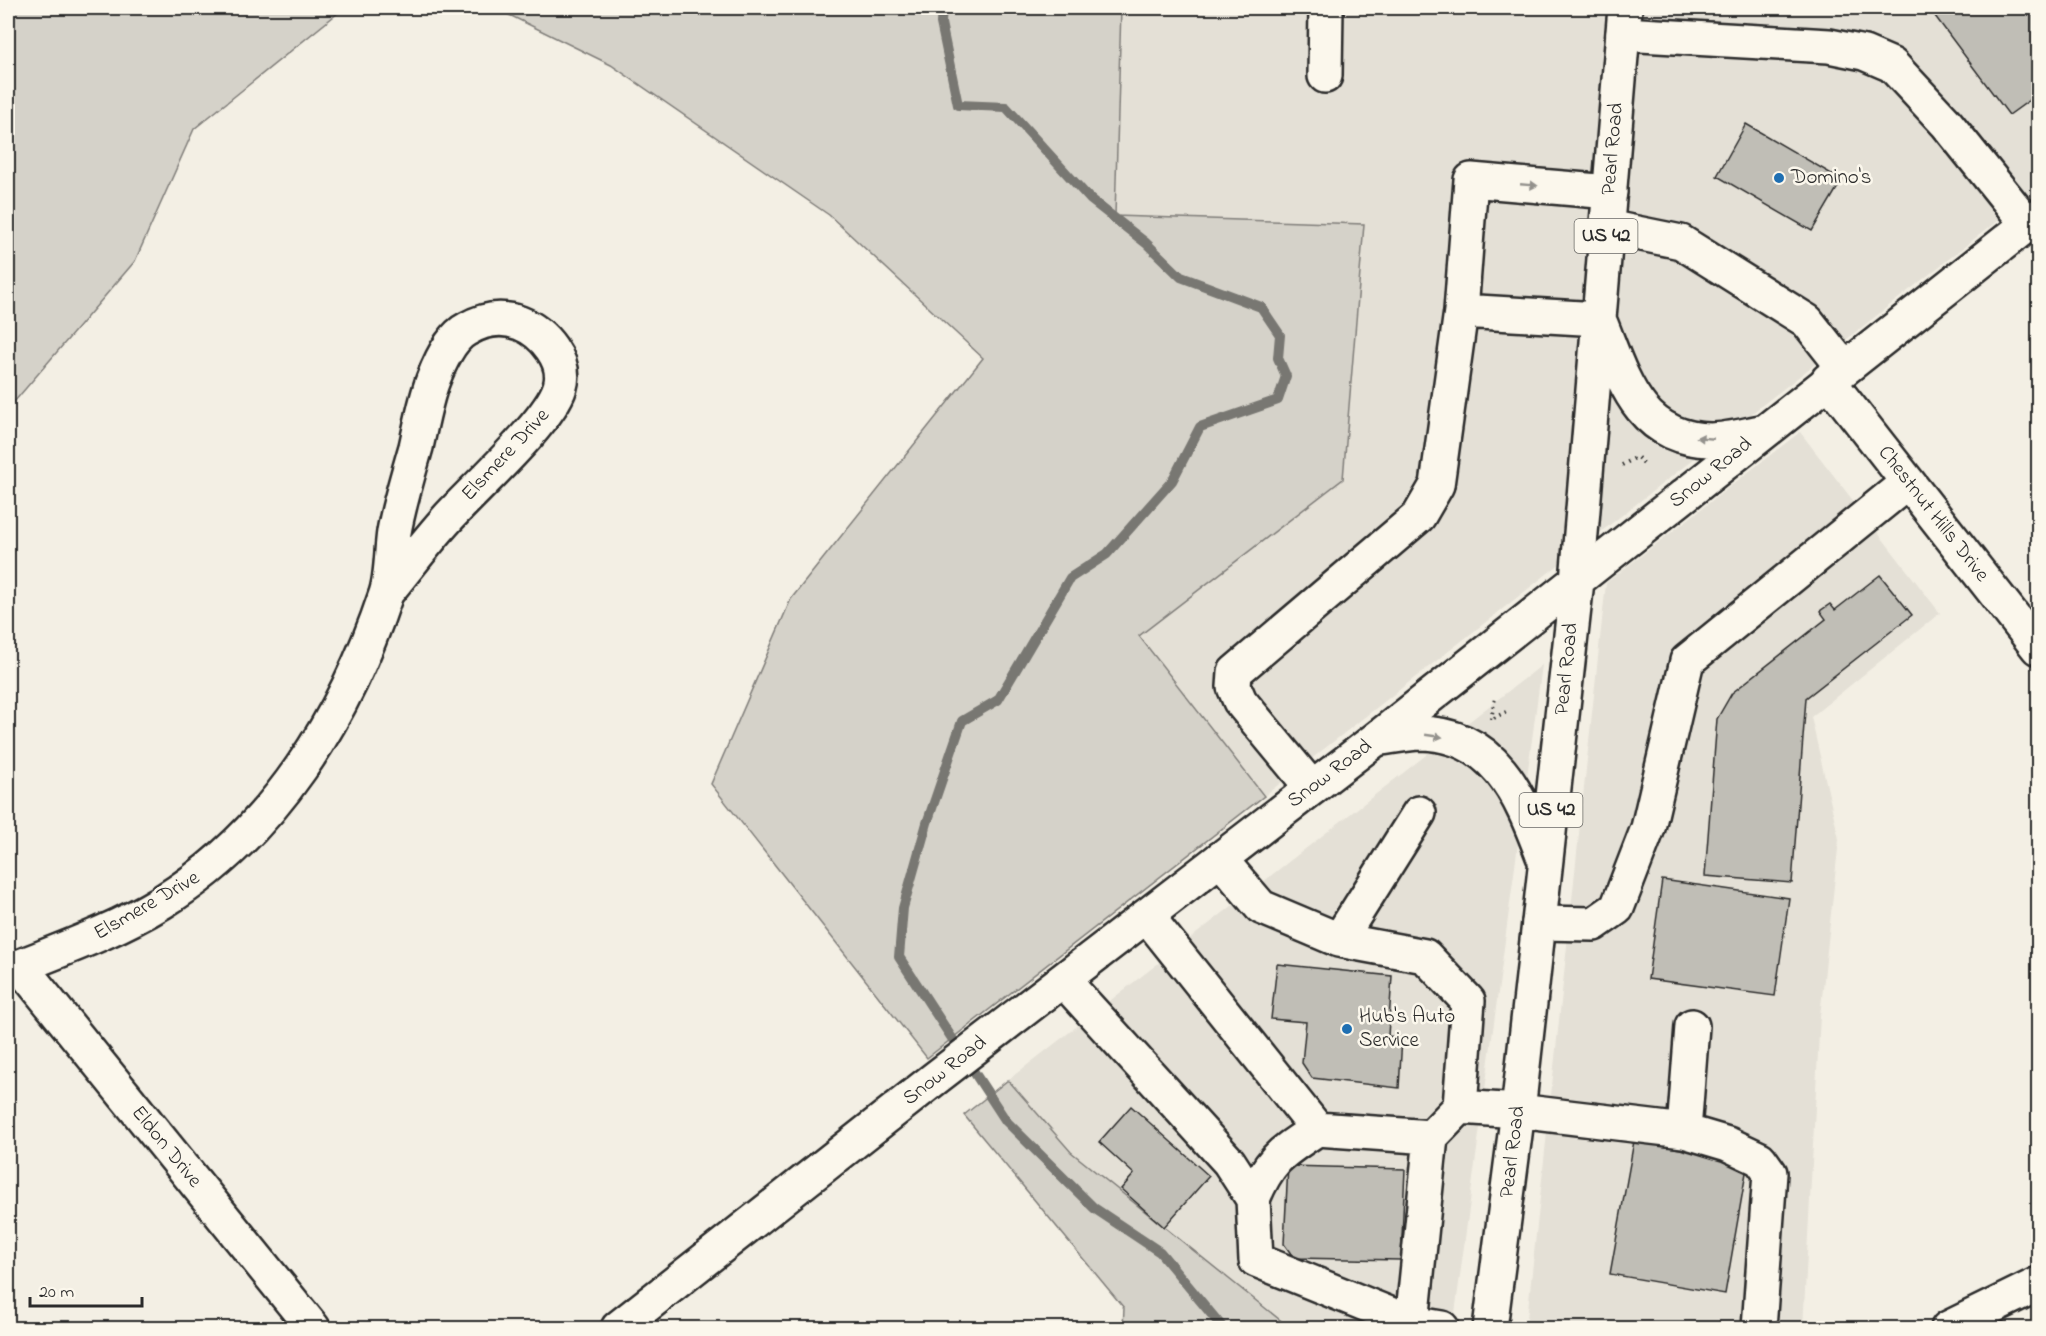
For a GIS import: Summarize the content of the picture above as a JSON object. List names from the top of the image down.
{
  "streets": {
    "main road": [
      "Pearl Road",
      "US 42",
      "Elsmere Drive",
      "Snow Road",
      "Chestnut Hills Drive",
      "Eldon Drive"
    ]
  },
  "crossings": [
    ["Pearl Road", "Snow Road"],
    ["Pearl Road", "Chestnut Hills Drive"],
    ["Elsmere Drive", "Eldon Drive"],
    ["Snow Road", "Chestnut Hills Drive"]
  ],
  "places": ["Domino's", "Hub's Auto Service"],
  "scale_bar": "20 m"
}
